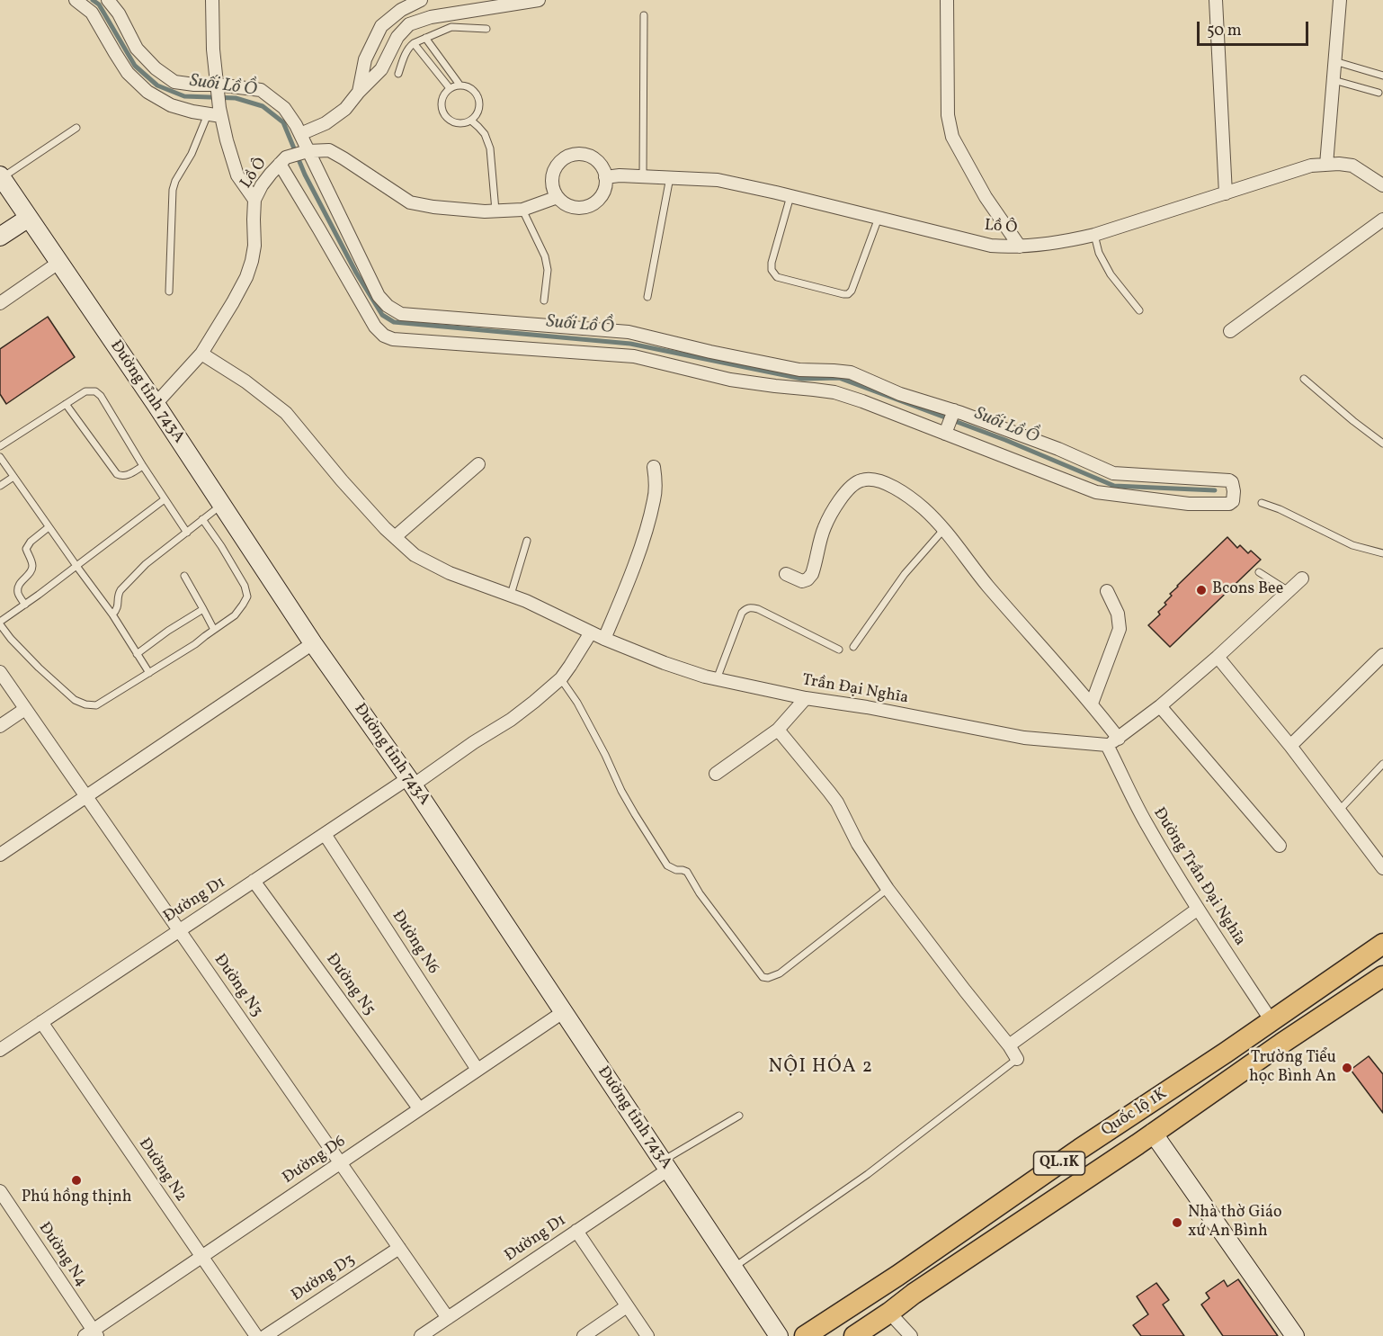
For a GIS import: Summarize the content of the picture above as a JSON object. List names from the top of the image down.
{
  "streets": {
    "main road": ["Đường tỉnh 743A", "Quốc lộ 1K", "QL.1K"],
    "street": [
      "Lồ Ô",
      "Trần Đại Nghĩa",
      "Đường Trần Đại Nghĩa",
      "Đường D1",
      "Đường N6",
      "Đường N5",
      "Đường N3",
      "Đường D6",
      "Đường N2",
      "Đường N4",
      "Đường D3"
    ]
  },
  "crossings": [
    ["Lồ Ô", "Đường tỉnh 743A"],
    ["Lồ Ô", "Trần Đại Nghĩa"],
    ["Đường tỉnh 743A", "Đường D1"],
    ["Đường tỉnh 743A", "Đường D6"],
    ["Trần Đại Nghĩa", "Đường Trần Đại Nghĩa"],
    ["Đường Trần Đại Nghĩa", "Quốc lộ 1K"],
    ["Đường D1", "Đường N6"],
    ["Đường D1", "Đường N5"],
    ["Đường D1", "Đường N3"],
    ["Đường D1", "Đường N2"],
    ["Đường N6", "Đường D6"],
    ["Đường N5", "Đường D6"],
    ["Đường N3", "Đường D6"],
    ["Đường N3", "Đường D3"],
    ["Đường D6", "Đường N2"],
    ["Đường D6", "Đường N4"]
  ],
  "districts": ["NỘI HÓA 2"],
  "water": ["Suối Lồ Ồ"],
  "places": [
    "Bcons Bee",
    "Trường Tiểu học Bình An",
    "Phú hồng thịnh",
    "Nhà thờ Giáo xứ An Bình"
  ],
  "scale_bar": "50 m"
}
